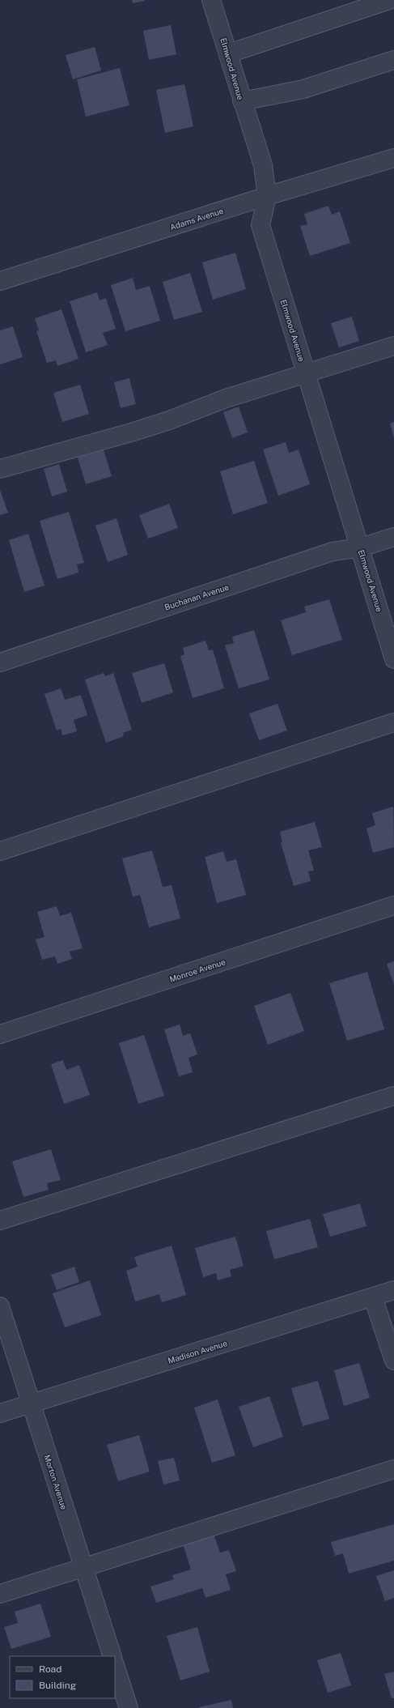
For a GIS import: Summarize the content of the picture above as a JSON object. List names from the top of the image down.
{
  "streets": {
    "street": [
      "Elmwood Avenue",
      "Adams Avenue",
      "Buchanan Avenue",
      "Monroe Avenue",
      "Madison Avenue",
      "Morton Avenue"
    ]
  },
  "crossings": [
    ["Elmwood Avenue", "Adams Avenue"],
    ["Elmwood Avenue", "Buchanan Avenue"],
    ["Madison Avenue", "Morton Avenue"]
  ],
  "legend": ["Road", "Building"]
}
